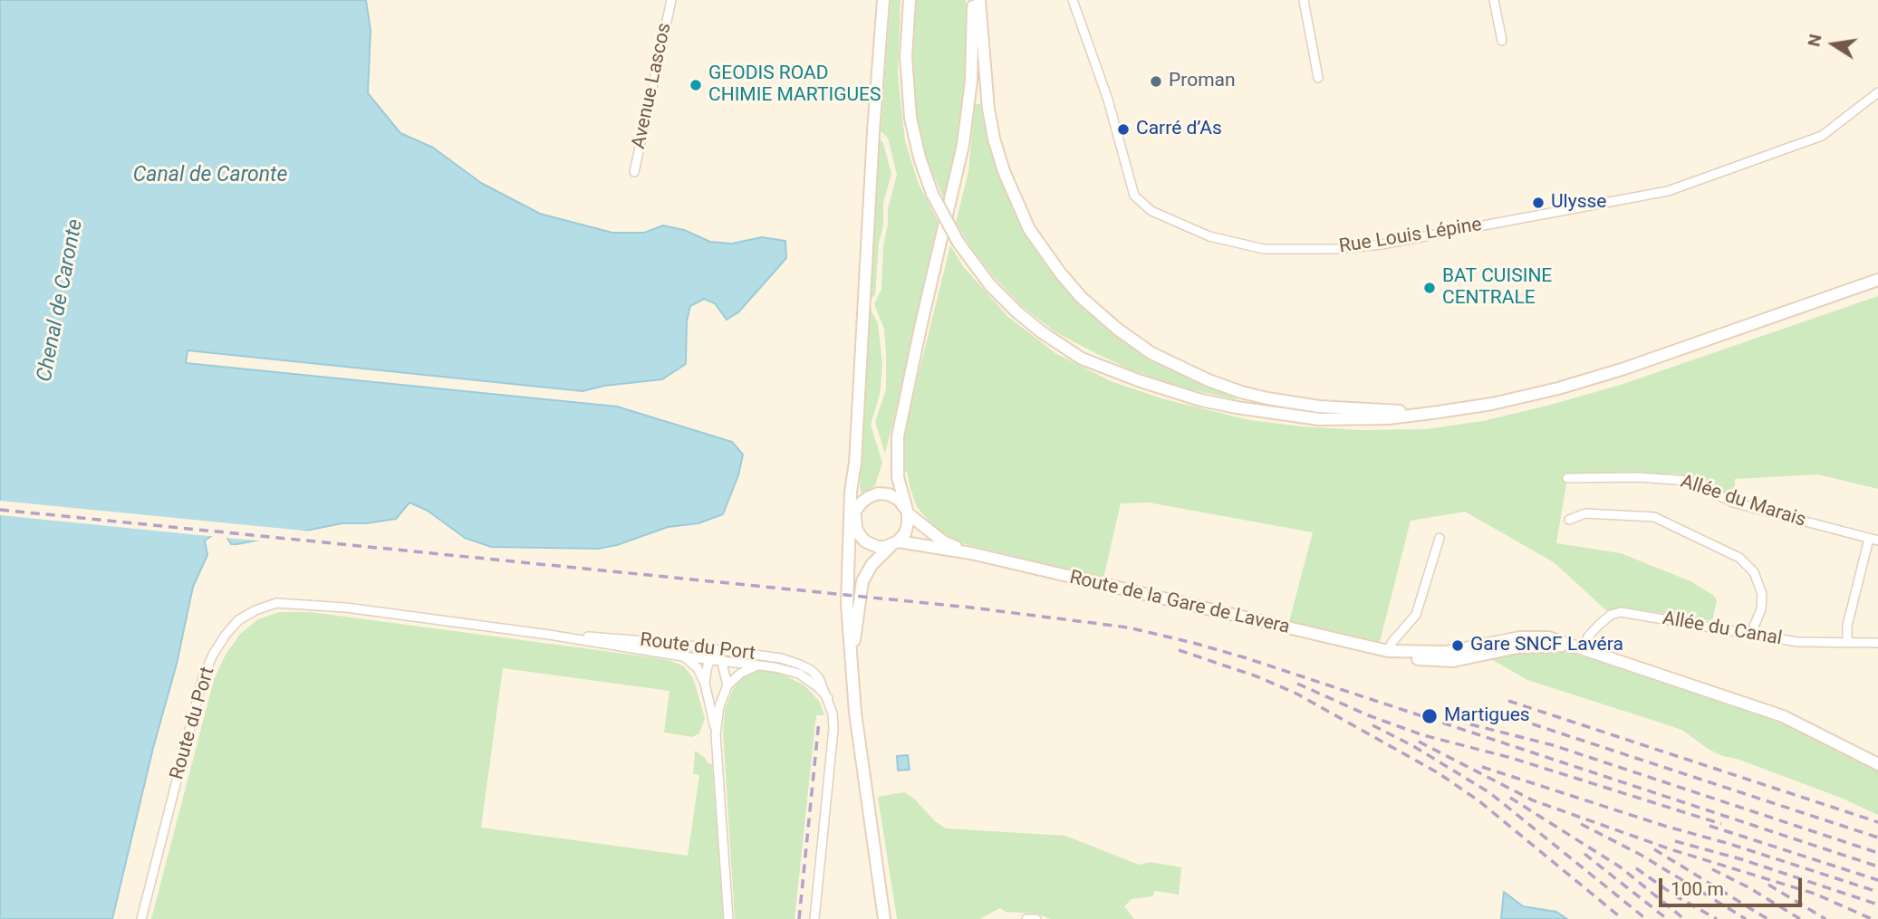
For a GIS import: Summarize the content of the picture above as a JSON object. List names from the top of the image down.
{
  "streets": {
    "street": [
      "Avenue Lascos",
      "Rue Louis Lépine",
      "Allée du Marais",
      "Route de la Gare de Lavera",
      "Allée du Canal",
      "Route du Port"
    ]
  },
  "crossings": [
    ["Route de la Gare de Lavera", "Allée du Canal"]
  ],
  "water": ["Canal de Caronte", "Chenal de Caronte"],
  "places": [
    "Proman",
    "GEODIS ROAD CHIMIE MARTIGUES",
    "Carré d’As",
    "Ulysse",
    "BAT CUISINE CENTRALE",
    "Gare SNCF Lavéra",
    "Martigues"
  ],
  "scale_bar": "100 m",
  "north": "left"
}
